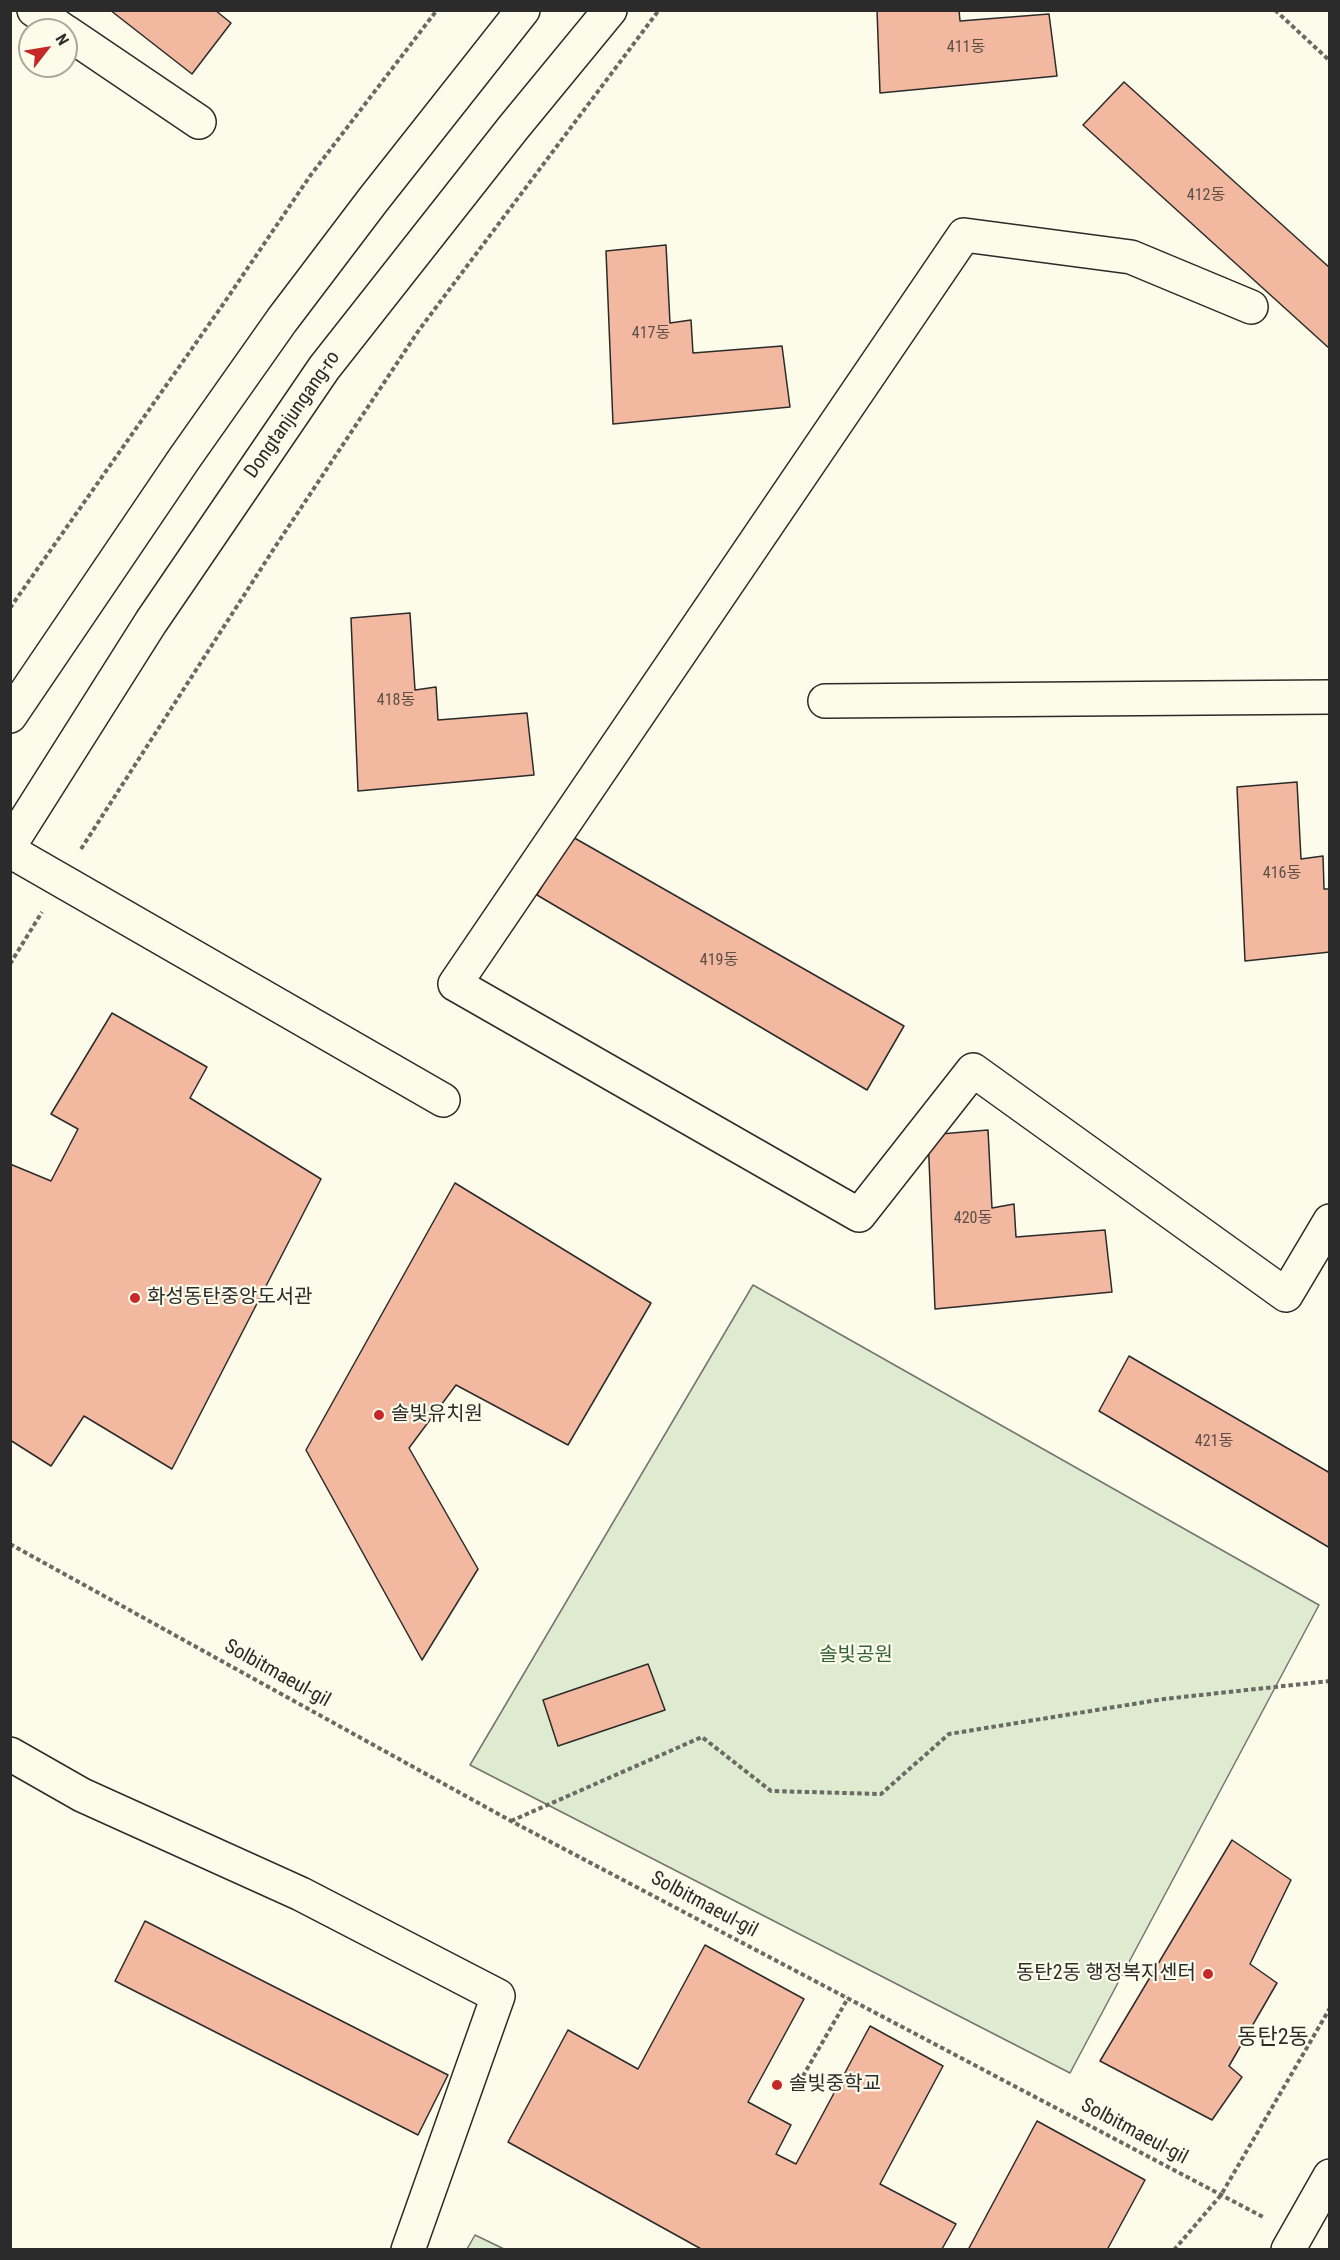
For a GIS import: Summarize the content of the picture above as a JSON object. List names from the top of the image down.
{
  "streets": {
    "street": ["Dongtanjungang-ro"],
    "path": ["Solbitmaeul-gil"]
  },
  "districts": ["동탄2동"],
  "parks": ["솔빛공원"],
  "places": [
    "화성동탄중앙도서관",
    "솔빛유치원",
    "동탄2동 행정복지센터",
    "솔빛중학교"
  ],
  "house_numbers": [
    "411동",
    "412동",
    "417동",
    "418동",
    "416동",
    "419동",
    "420동",
    "421동"
  ],
  "north": "top right"
}
